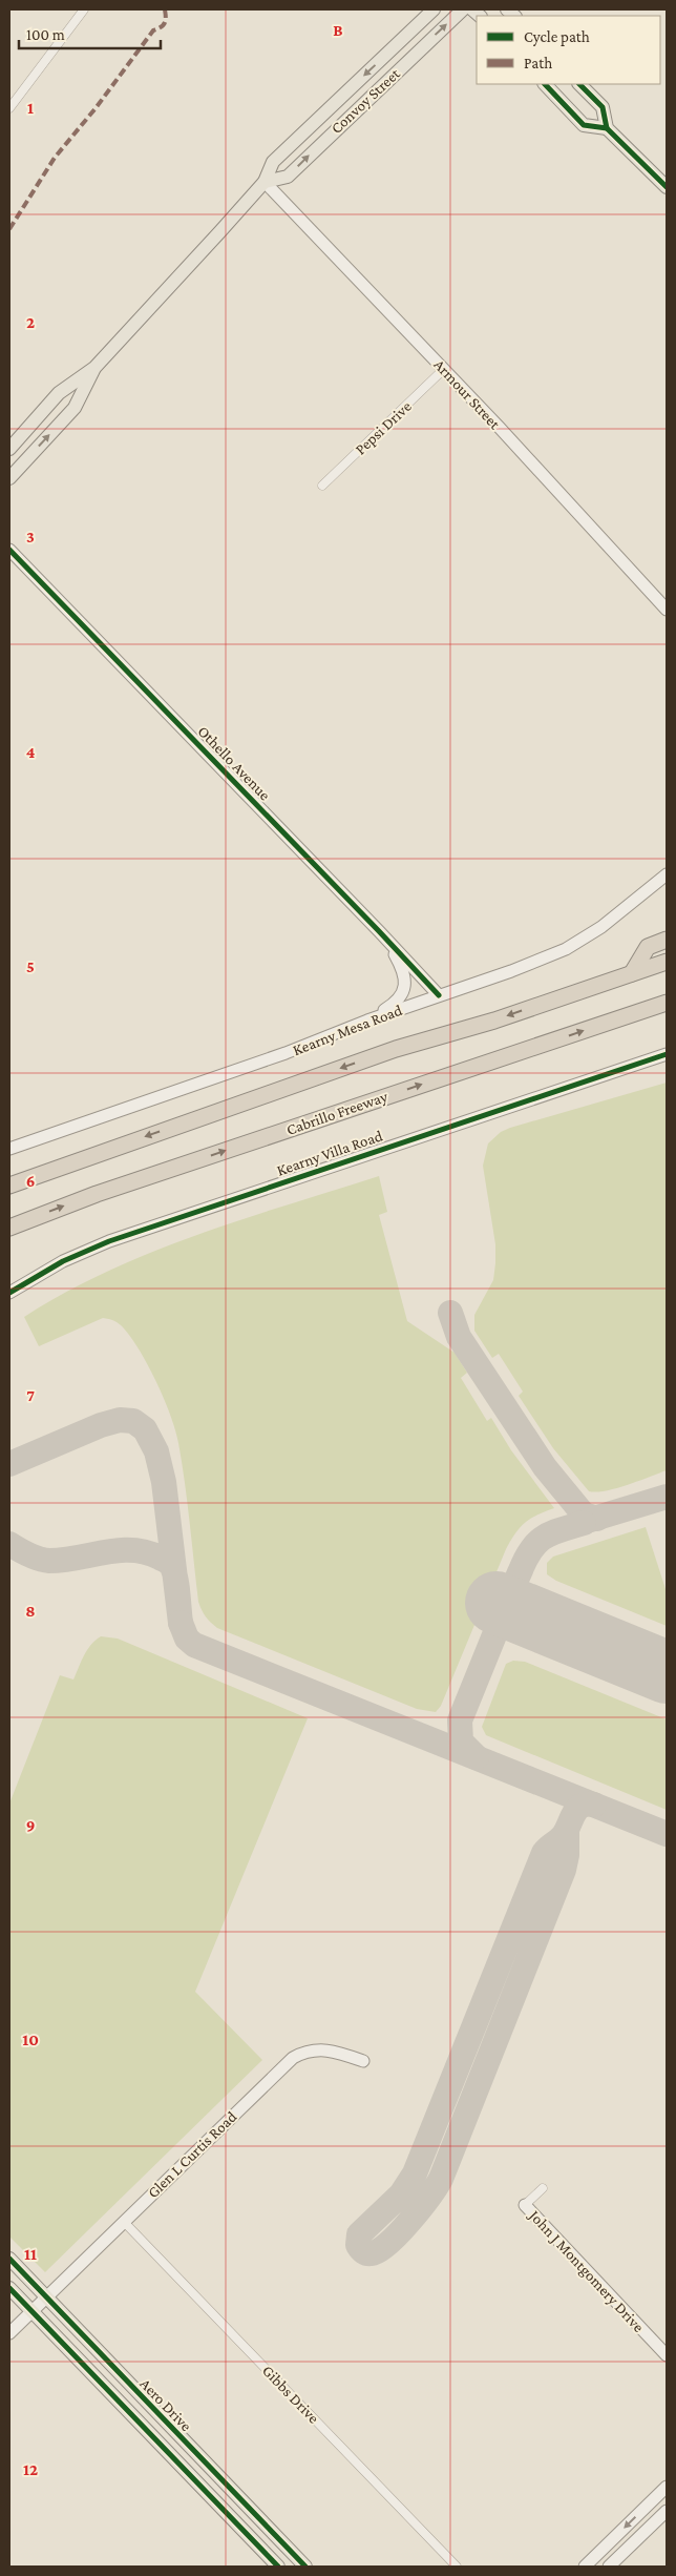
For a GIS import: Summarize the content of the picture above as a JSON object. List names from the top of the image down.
{
  "streets": {
    "highway": ["Cabrillo Freeway"],
    "main road": ["Convoy Street", "Aero Drive"],
    "street": [
      "Armour Street",
      "Pepsi Drive",
      "Othello Avenue",
      "Kearny Mesa Road",
      "Kearny Villa Road",
      "Glen L Curtis Road",
      "John J Montgomery Drive",
      "Gibbs Drive"
    ]
  },
  "crossings": [
    ["Convoy Street", "Armour Street"],
    ["Armour Street", "Pepsi Drive"],
    ["Othello Avenue", "Kearny Mesa Road"],
    ["Glen L Curtis Road", "Gibbs Drive"],
    ["Glen L Curtis Road", "Aero Drive"]
  ],
  "legend": ["Cycle path", "Path"],
  "scale_bar": "100 m",
  "grid": {
    "columns": ["B"],
    "rows": [
      "1",
      "2",
      "3",
      "4",
      "5",
      "6",
      "7",
      "8",
      "9",
      "10",
      "11",
      "12"
    ]
  }
}
